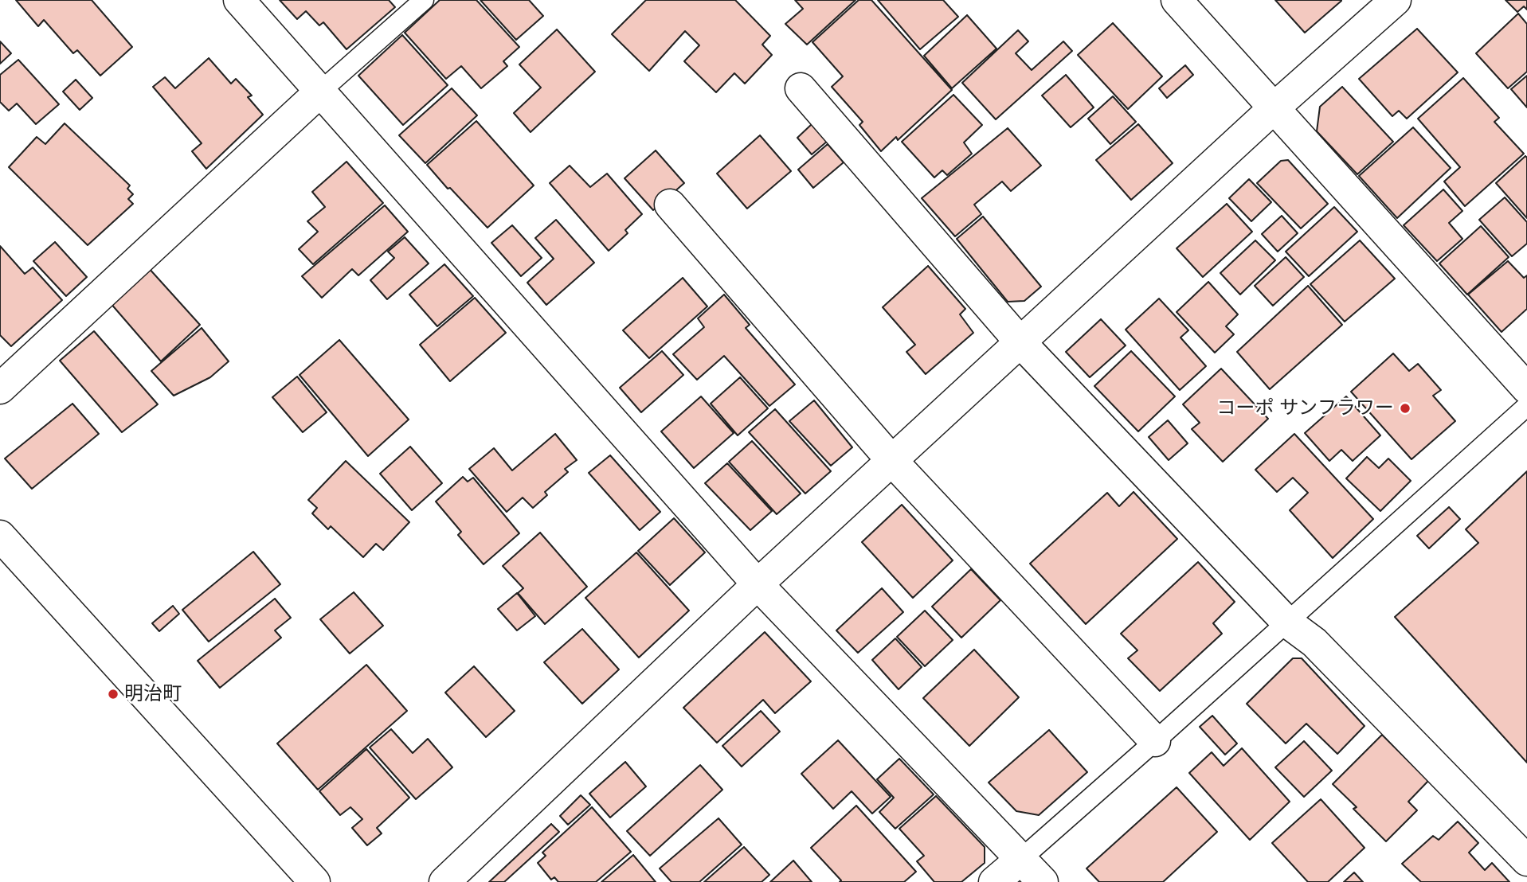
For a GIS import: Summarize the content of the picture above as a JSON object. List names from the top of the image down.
{
  "places": ["コーポ サンフラワー", "明治町"]
}
